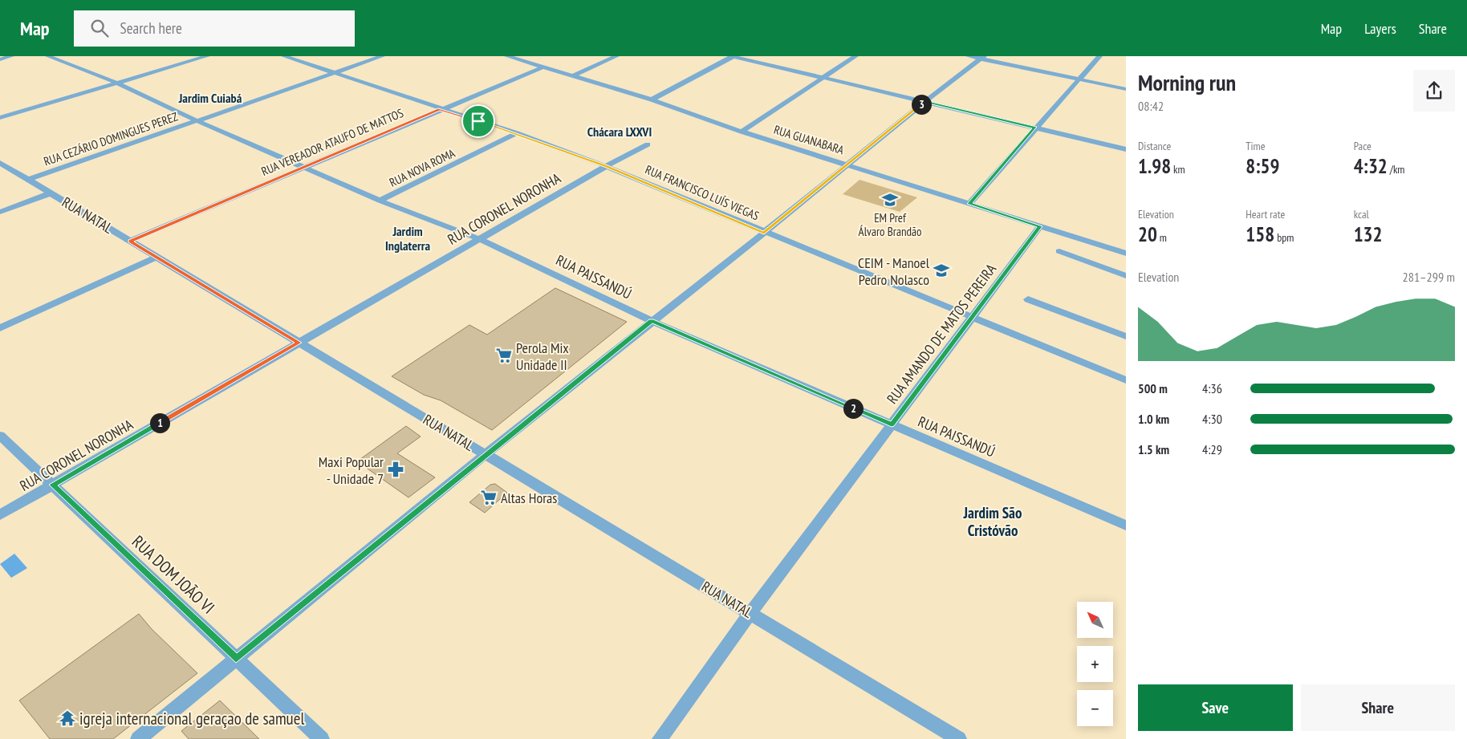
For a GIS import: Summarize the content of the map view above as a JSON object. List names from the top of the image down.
{
  "streets": {
    "street": [
      "RUA CEZÁRIO DOMINGUES PEREZ",
      "RUA GUANABARA",
      "RUA VEREADOR ATAUFO DE MATTOS",
      "RUA NOVA ROMA",
      "RUA FRANCISCO LUÍS VIEGAS",
      "RUA CORONEL NORONHA",
      "RUA NATAL",
      "RUA PAISSANDÚ",
      "RUA AMANDO DE MATOS PEREIRA",
      "RUA DOM JOÃO VI"
    ]
  },
  "crossings": [
    ["RUA CEZÁRIO DOMINGUES PEREZ", "RUA FRANCISCO LUÍS VIEGAS"],
    ["RUA CEZÁRIO DOMINGUES PEREZ", "RUA NATAL"],
    ["RUA CEZÁRIO DOMINGUES PEREZ", "RUA PAISSANDÚ"],
    ["RUA GUANABARA", "RUA VEREADOR ATAUFO DE MATTOS"],
    ["RUA GUANABARA", "RUA AMANDO DE MATOS PEREIRA"],
    ["RUA VEREADOR ATAUFO DE MATTOS", "RUA FRANCISCO LUÍS VIEGAS"],
    ["RUA VEREADOR ATAUFO DE MATTOS", "RUA NATAL"],
    ["RUA VEREADOR ATAUFO DE MATTOS", "RUA PAISSANDÚ"],
    ["RUA NOVA ROMA", "RUA FRANCISCO LUÍS VIEGAS"],
    ["RUA NOVA ROMA", "RUA PAISSANDÚ"],
    ["RUA FRANCISCO LUÍS VIEGAS", "RUA CORONEL NORONHA"],
    ["RUA FRANCISCO LUÍS VIEGAS", "RUA AMANDO DE MATOS PEREIRA"],
    ["RUA CORONEL NORONHA", "RUA NATAL"],
    ["RUA CORONEL NORONHA", "RUA PAISSANDÚ"],
    ["RUA CORONEL NORONHA", "RUA DOM JOÃO VI"],
    ["RUA NATAL", "RUA AMANDO DE MATOS PEREIRA"],
    ["RUA PAISSANDÚ", "RUA AMANDO DE MATOS PEREIRA"]
  ],
  "districts": [
    "Jardim Cuiabá",
    "Chácara LXXVI",
    "Jardim Inglaterra",
    "Jardim São Cristóvão"
  ],
  "places": {
    "school or university": ["EM Pref Álvaro Brandão", "CEIM - Manoel Pedro Nolasco"],
    "supermarket": ["Perola Mix Unidade II", "Altas Horas"],
    "pharmacy": ["Maxi Popular - Unidade 7"],
    "temple": ["igreja internacional geraçao de samuel"]
  },
  "north": "top left",
  "page": {
    "header": "Map",
    "search": "Search here",
    "nav": ["Map", "Layers", "Share"],
    "heading": ["Morning run", "08:42"],
    "pins": ["3", "2", "1"],
    "stats": [
      ["Distance", "1.98 km"],
      ["Time", "8:59"],
      ["Pace", "4:32 /km"],
      ["Elevation", "20 m"],
      ["Heart rate", "158 bpm"],
      ["kcal", "132"]
    ],
    "chart": ["Elevation", "281–299 m"],
    "list": [
      {
        "name": "500 m",
        "note": "4:36"
      },
      {
        "name": "1.0 km",
        "note": "4:30"
      },
      {
        "name": "1.5 km",
        "note": "4:29"
      }
    ],
    "map_buttons": ["+", "−"],
    "buttons": ["Save", "Share"]
  }
}
